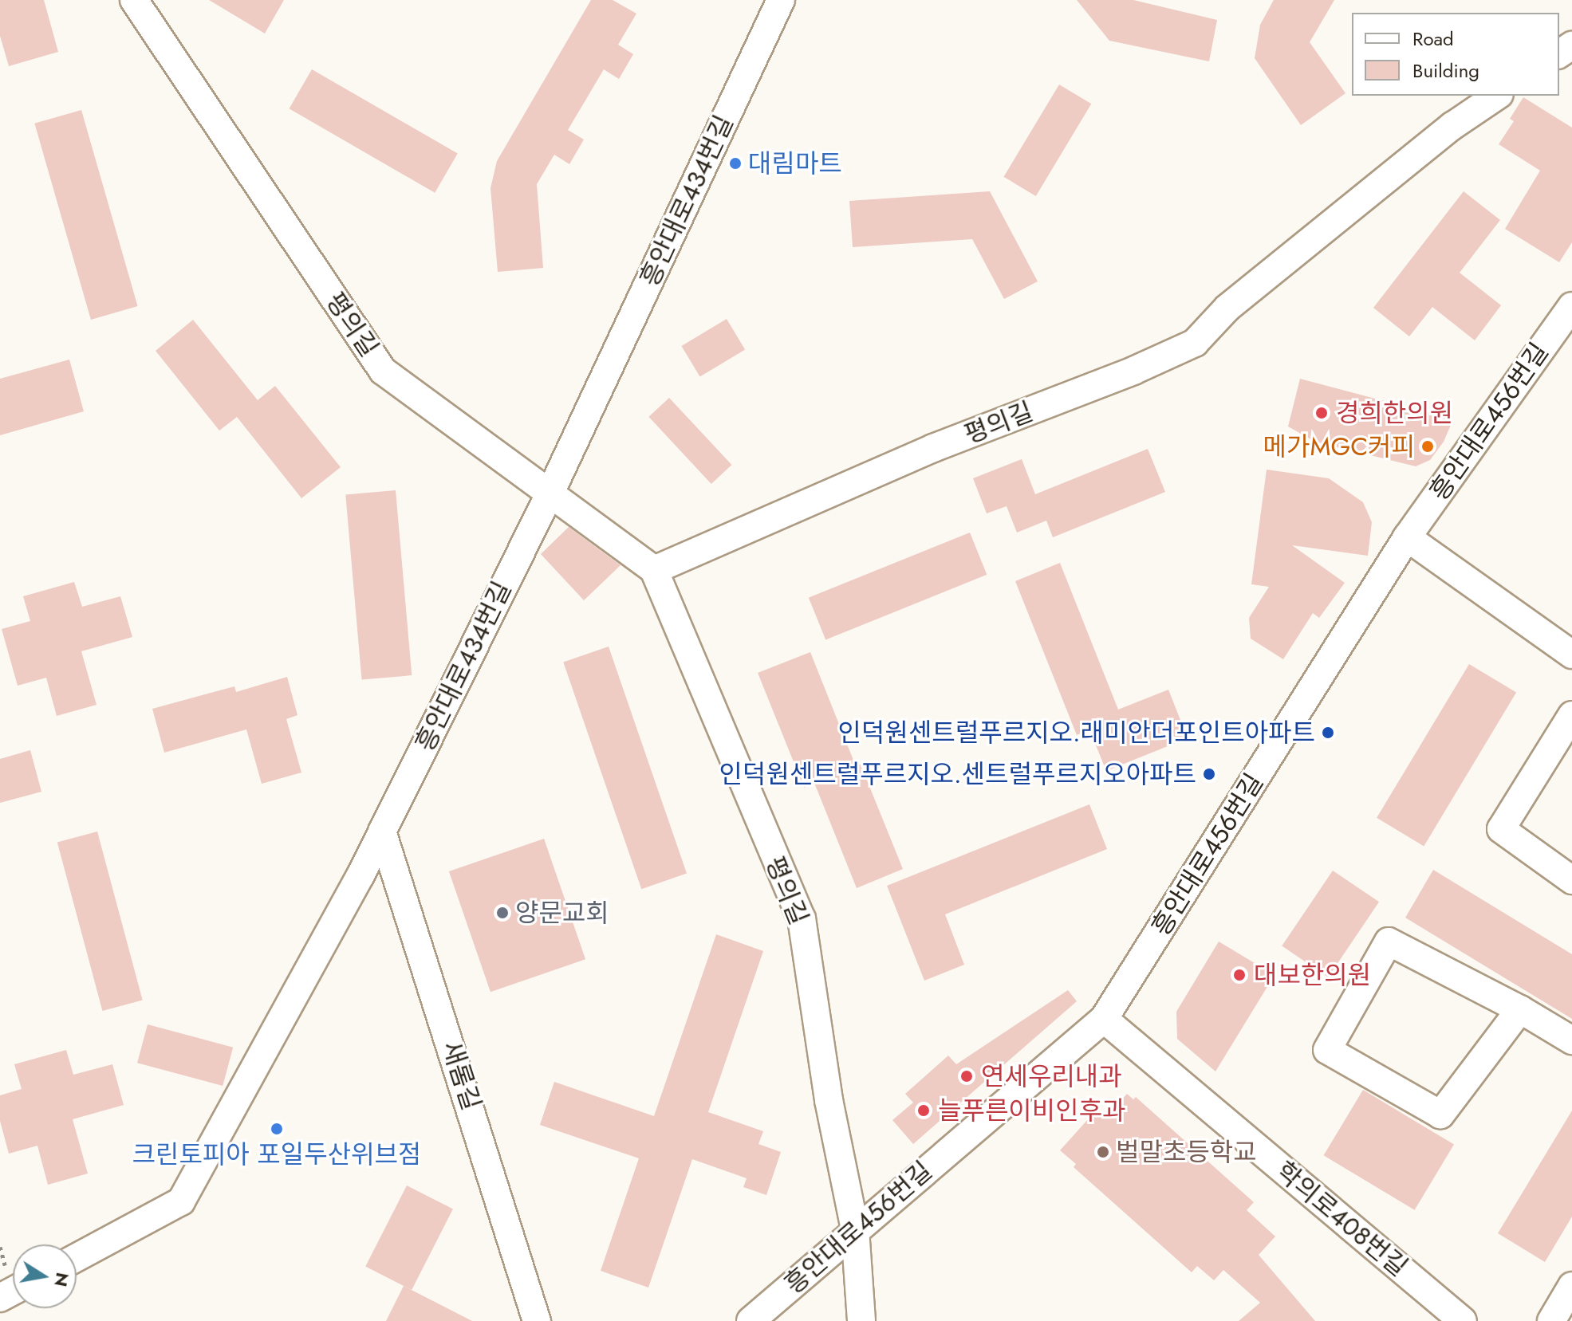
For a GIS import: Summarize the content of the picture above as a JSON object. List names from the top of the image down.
{
  "streets": {
    "street": [
      "흥안대로434번길",
      "평의길",
      "흥안대로456번길",
      "새롬길",
      "학의로408번길"
    ]
  },
  "crossings": [
    ["흥안대로434번길", "평의길"],
    ["흥안대로434번길", "새롬길"],
    ["평의길", "흥안대로456번길"],
    ["흥안대로456번길", "학의로408번길"]
  ],
  "places": [
    "대림마트",
    "경희한의원",
    "메가MGC커피",
    "인덕원센트럴푸르지오.래미안더포인트아파트",
    "인덕원센트럴푸르지오.센트럴푸르지오아파트",
    "양문교회",
    "대보한의원",
    "연세우리내과",
    "늘푸른이비인후과",
    "크린토피아 포일두산위브점",
    "벌말초등학교"
  ],
  "legend": ["Road", "Building"],
  "north": "right"
}
